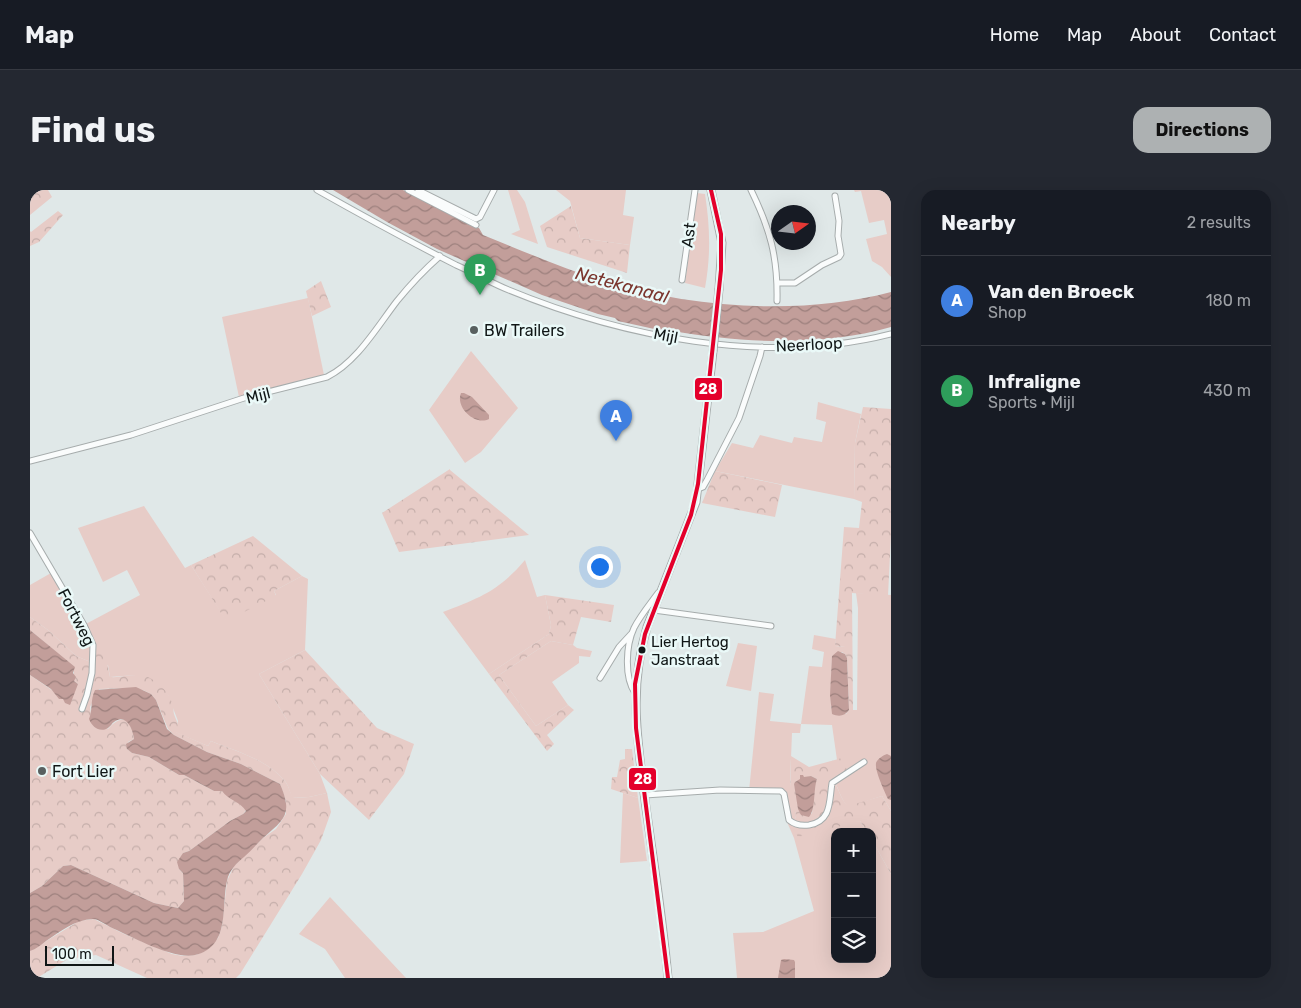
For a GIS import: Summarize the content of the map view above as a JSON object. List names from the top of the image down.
{
  "streets": {
    "street": [
      "Ast",
      "Mijl",
      "Neerloop",
      "Fortweg"
    ]
  },
  "crossings": [
    ["Mijl", "Neerloop"]
  ],
  "water": ["Netekanaal"],
  "places": ["BW Trailers", "Lier Hertog Janstraat", "Fort Lier"],
  "lines": ["transit line 28"],
  "scale_bar": "100 m",
  "north": "right",
  "page": {
    "header": "Map",
    "nav": [
      "Home",
      "Map",
      "About",
      "Contact"
    ],
    "buttons": "Directions",
    "title": "Find us",
    "heading": ["Nearby", "2 results"],
    "pins": ["B", "A"],
    "list": [
      {
        "mark": "A",
        "name": "Van den Broeck",
        "note": "Shop",
        "value": "180 m"
      },
      {
        "mark": "B",
        "name": "Infraligne",
        "note": "Sports · Mijl",
        "value": "430 m"
      }
    ],
    "map_buttons": ["+", "−"],
    "scale": "100 m"
  }
}
